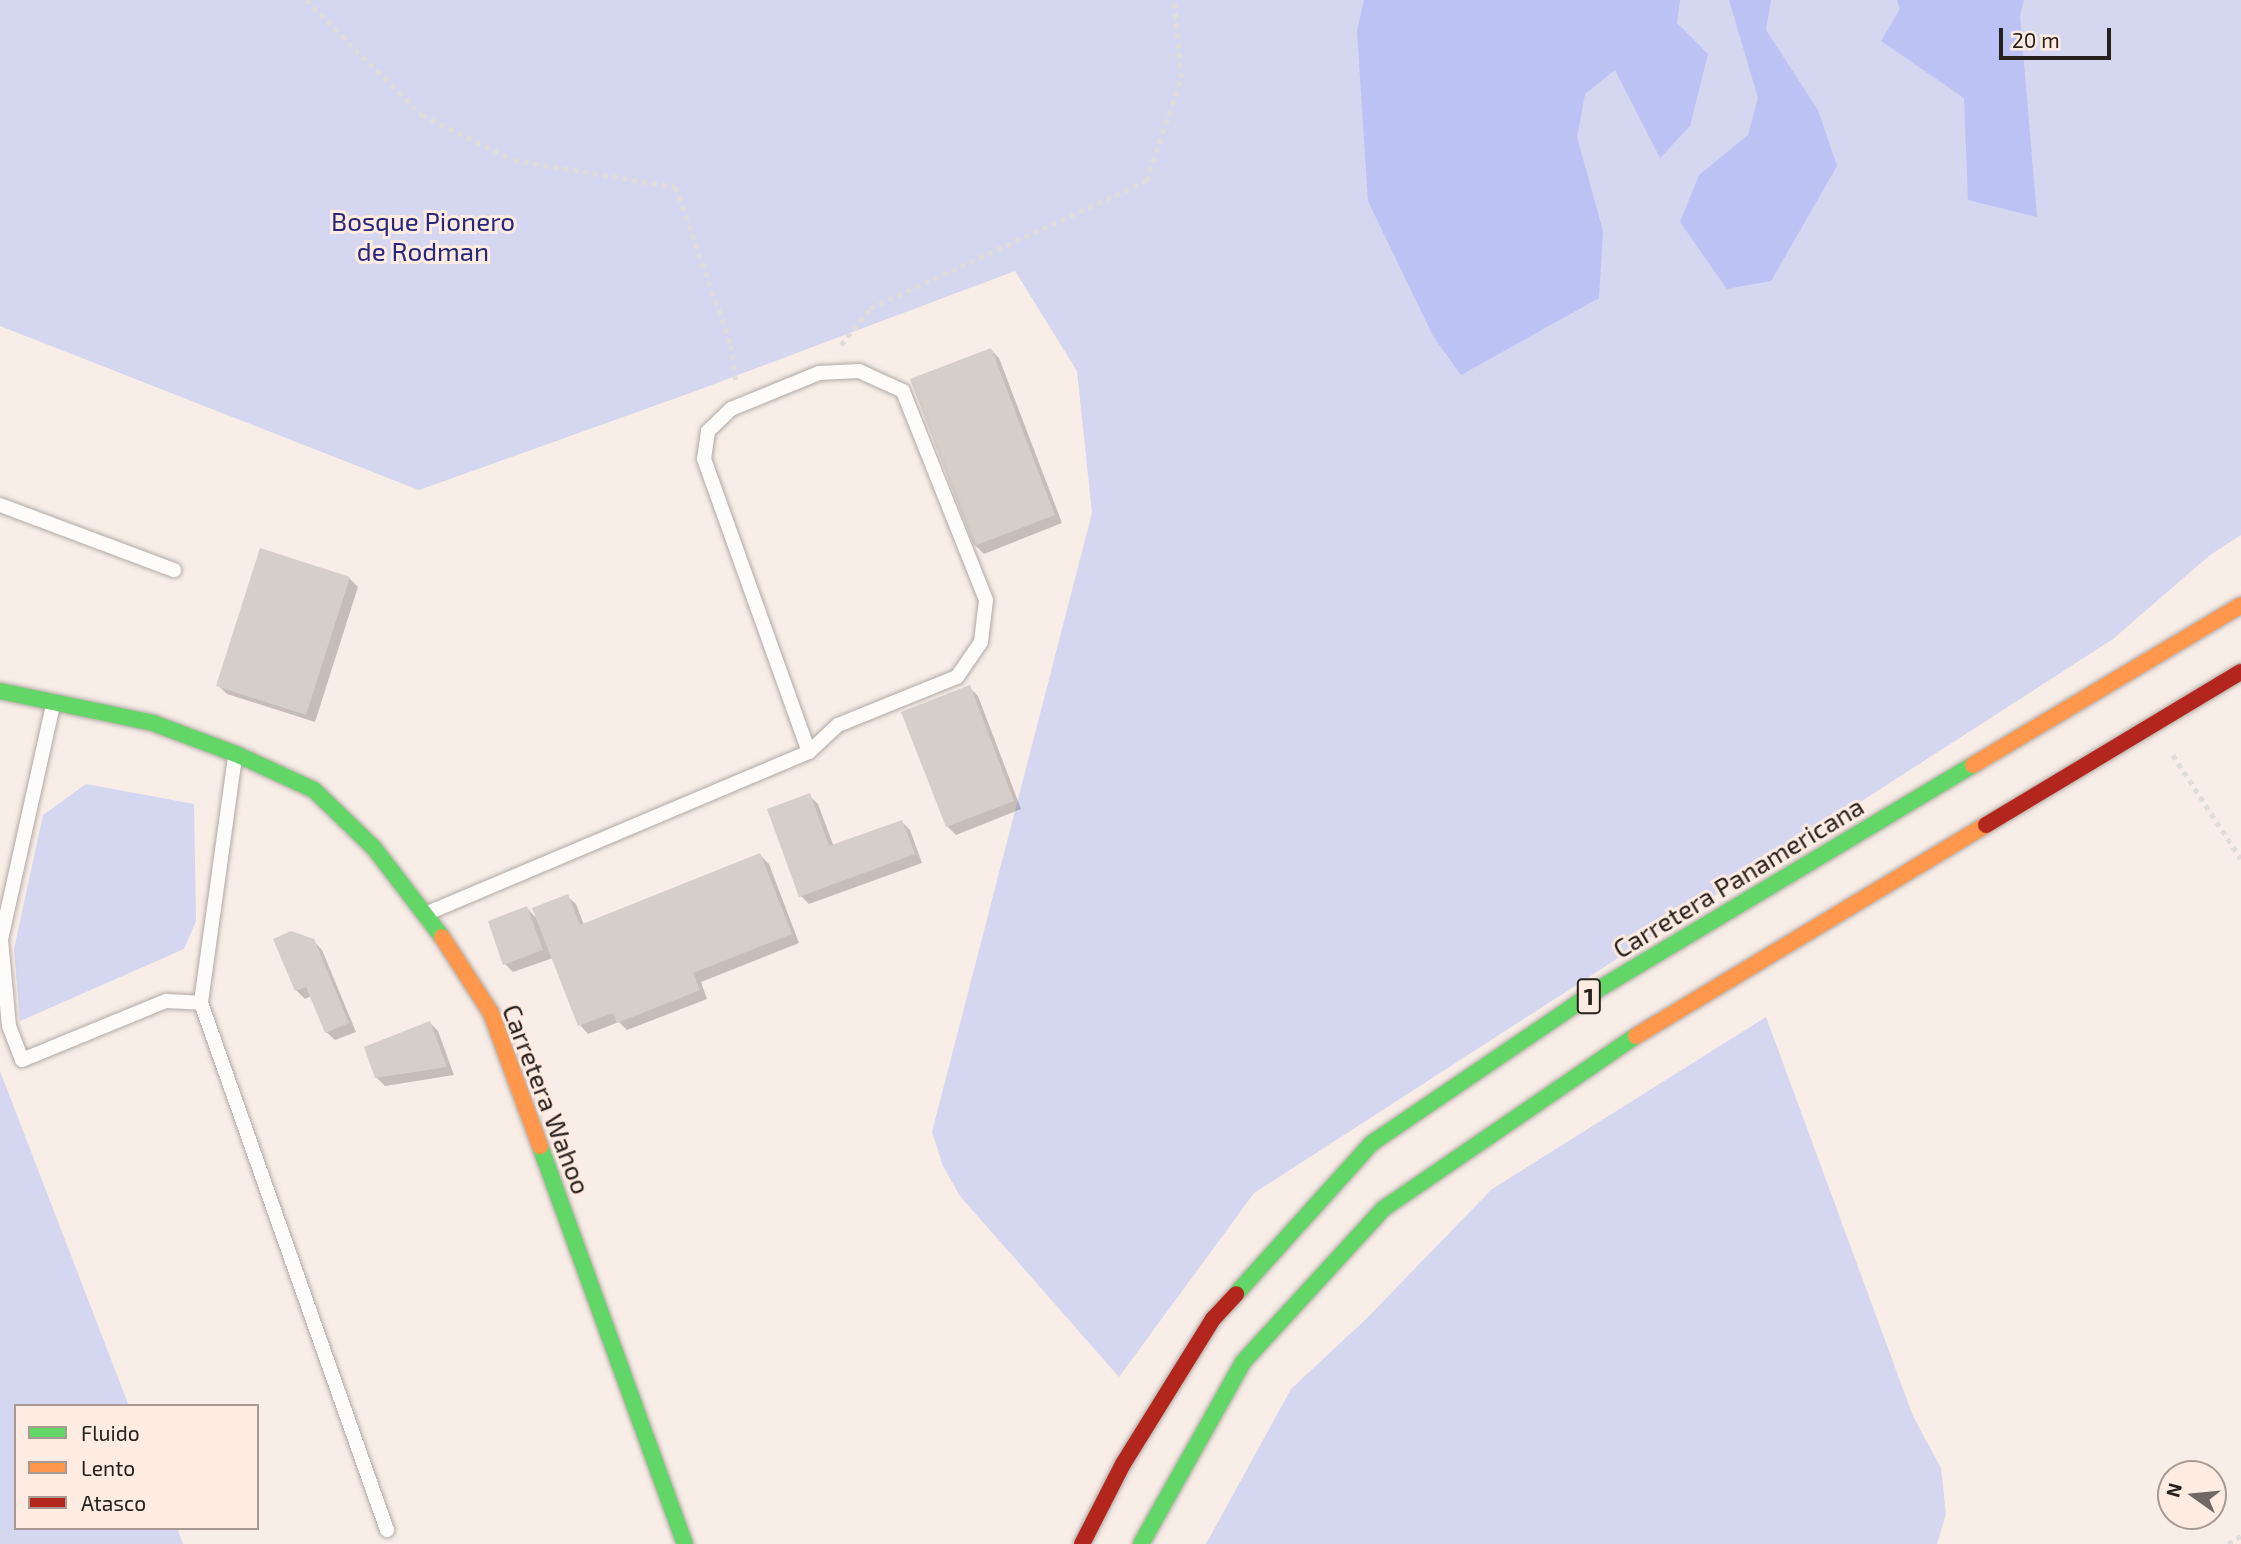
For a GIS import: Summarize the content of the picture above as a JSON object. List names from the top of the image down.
{
  "streets": {
    "main road": ["Carretera Panamericana", "1", "Carretera Wahoo"]
  },
  "parks": ["Bosque Pionero de Rodman"],
  "legend": ["Fluido", "Lento", "Atasco"],
  "scale_bar": "20 m",
  "north": "left"
}
